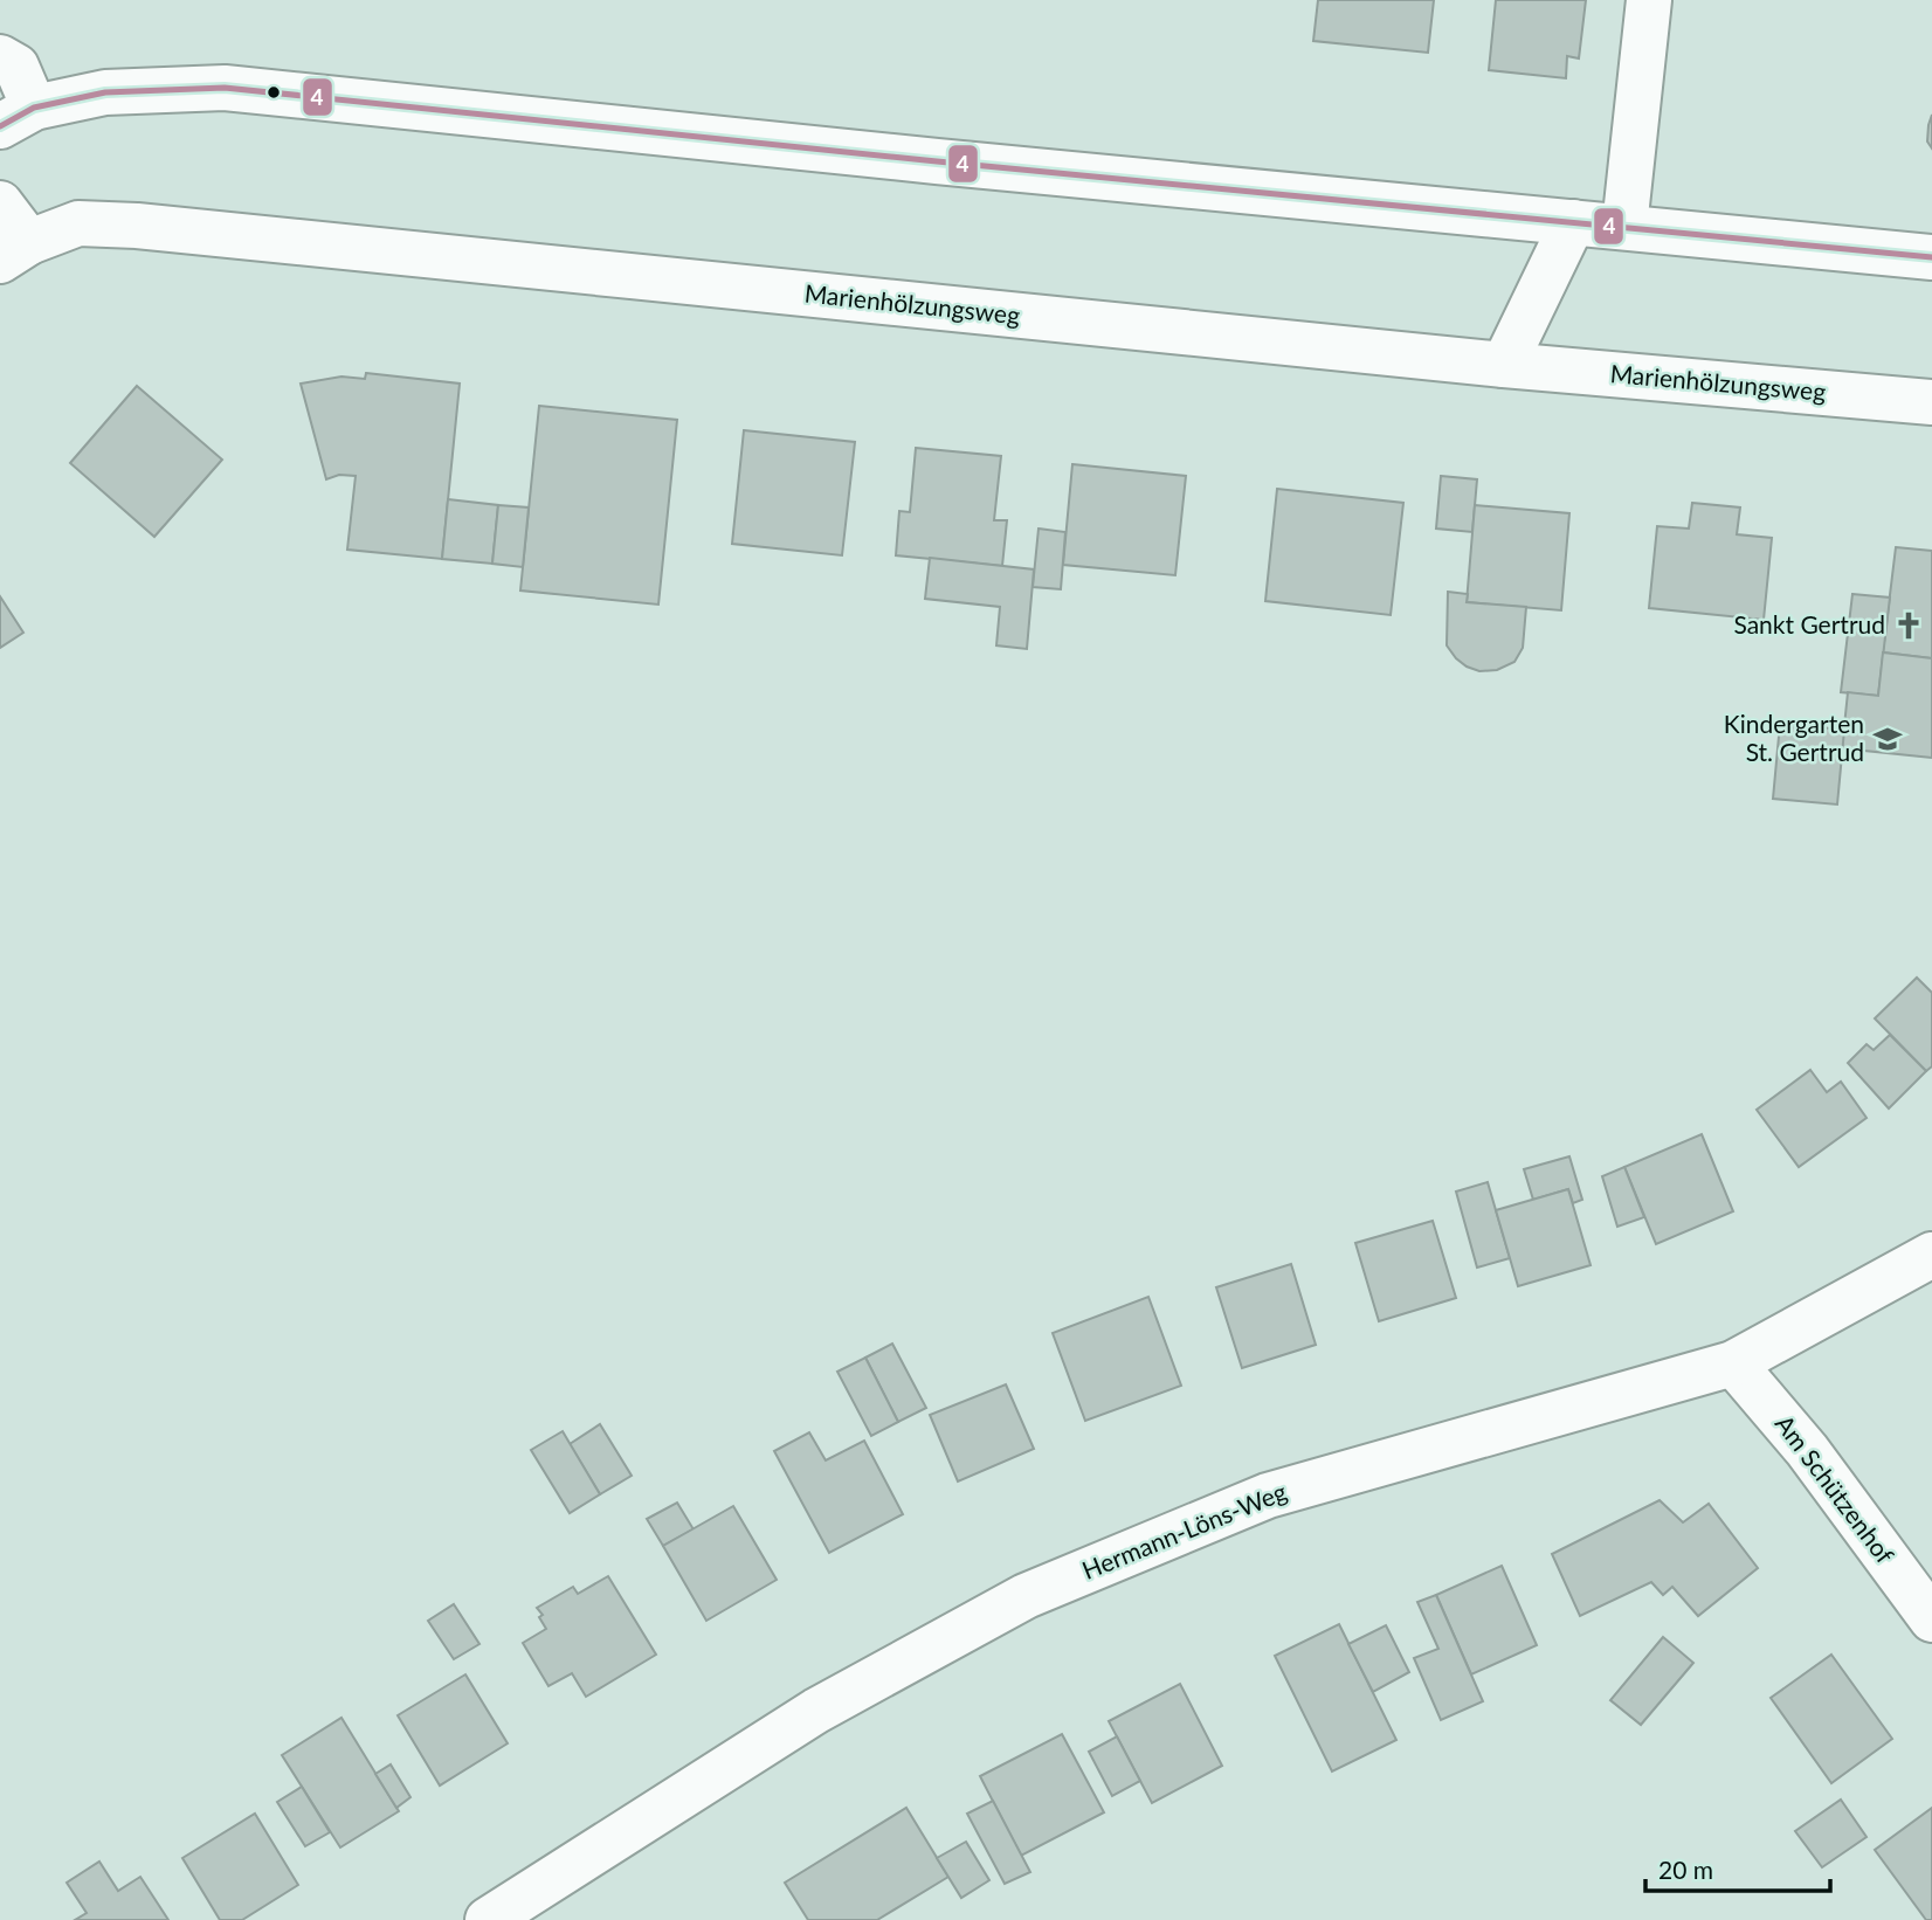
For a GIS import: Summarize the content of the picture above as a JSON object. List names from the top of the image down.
{
  "streets": {
    "street": ["Marienhölzungsweg", "Am Schützenhof", "Hermann-Löns-Weg"]
  },
  "crossings": [
    ["Am Schützenhof", "Hermann-Löns-Weg"]
  ],
  "places": {
    "church": ["Sankt Gertrud"],
    "school or university": ["Kindergarten St. Gertrud"]
  },
  "lines": ["transit line 4"],
  "scale_bar": "20 m"
}
